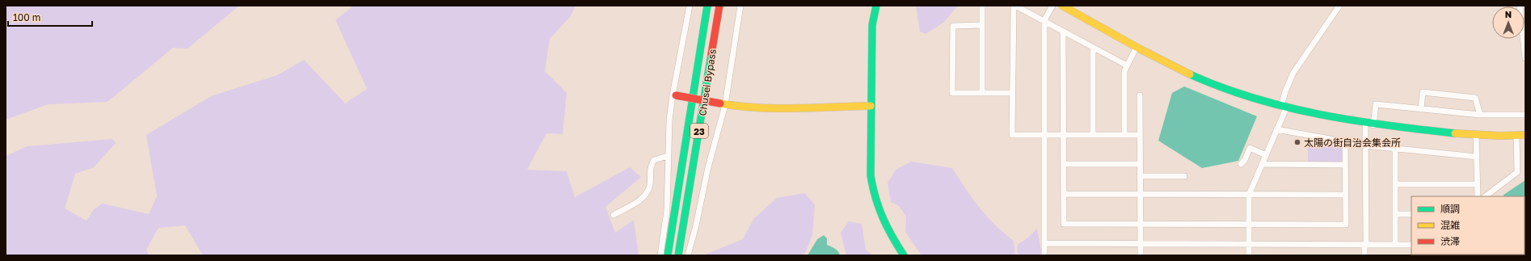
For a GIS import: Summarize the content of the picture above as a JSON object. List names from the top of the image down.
{
  "streets": {
    "main road": ["Chusei Bypass", "23"]
  },
  "places": ["太陽の街自治会集会所"],
  "legend": ["順調", "混雑", "渋滞"],
  "scale_bar": "100 m",
  "north": "top"
}
